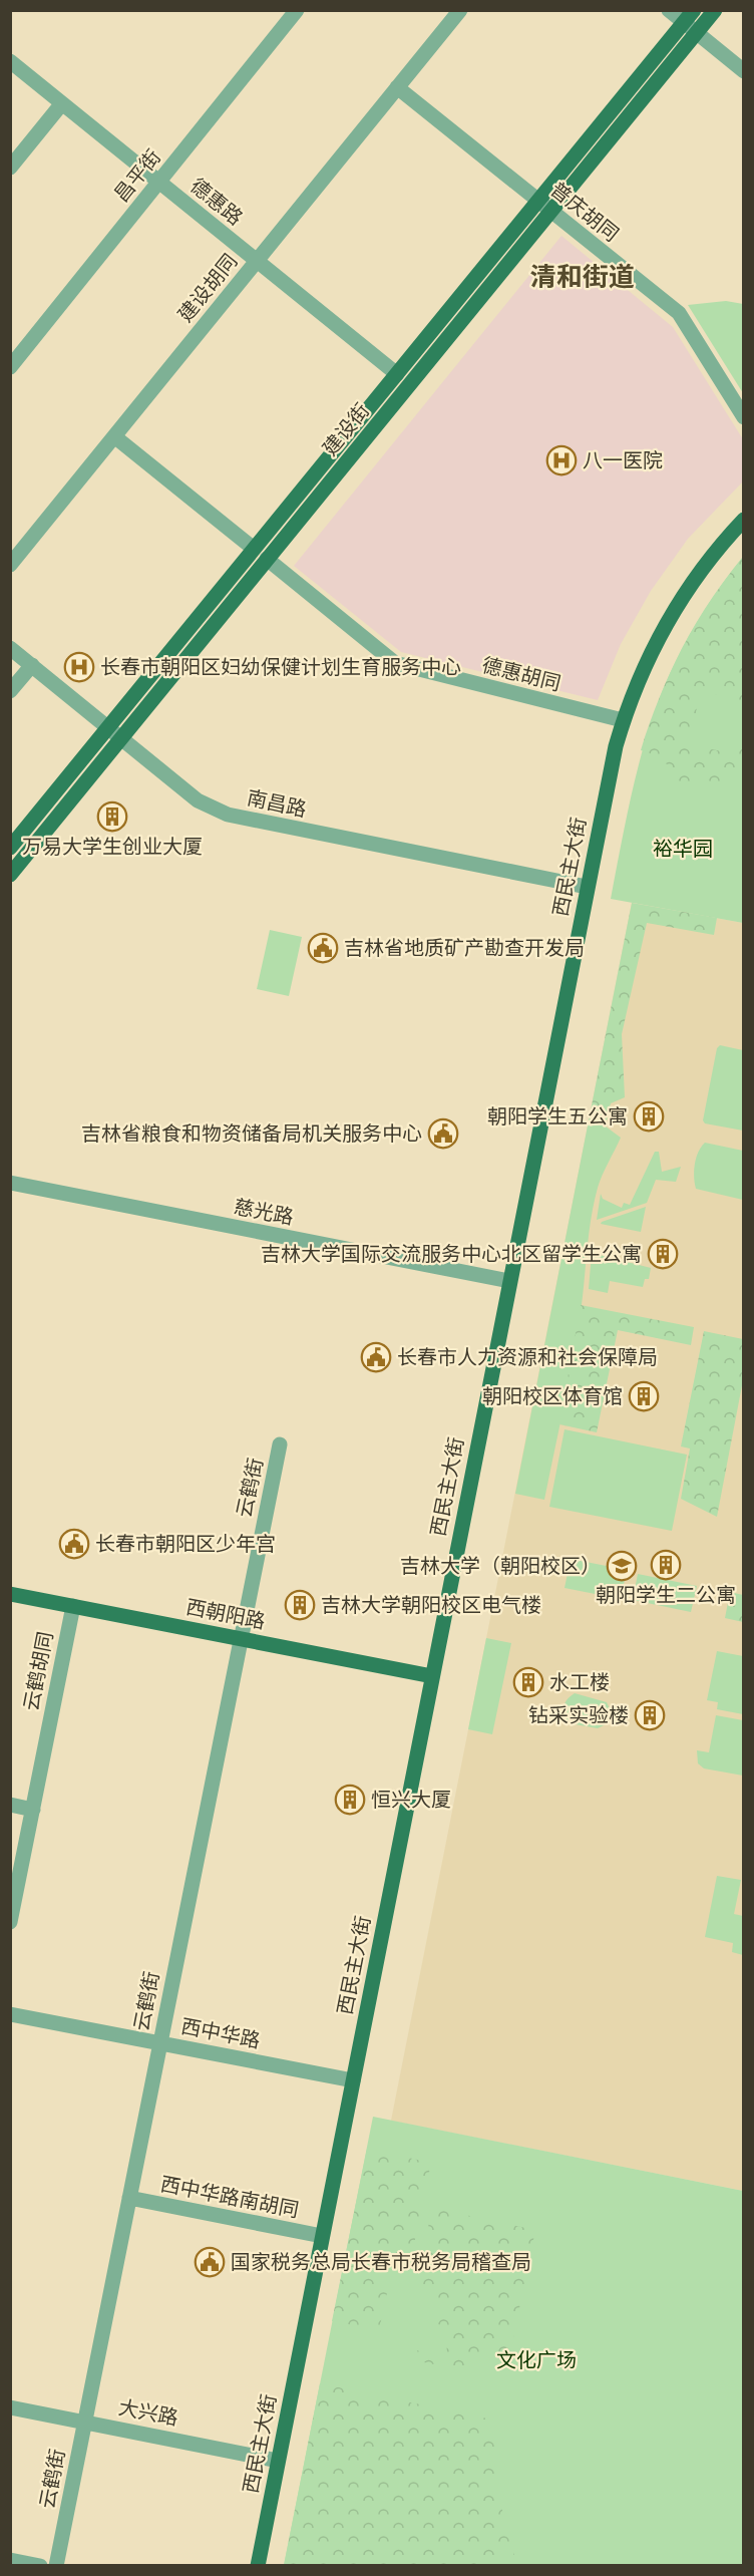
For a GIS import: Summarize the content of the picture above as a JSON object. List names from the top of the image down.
{
  "streets": {
    "main road": ["建设街", "西民主大街", "西朝阳路"],
    "street": [
      "昌平街",
      "德惠路",
      "普庆胡同",
      "建设胡同",
      "德惠胡同",
      "南昌路",
      "慈光路",
      "云鹤街",
      "云鹤胡同",
      "西中华路",
      "西中华路南胡同",
      "大兴路"
    ]
  },
  "crossings": [
    ["昌平街", "德惠路"],
    ["德惠路", "建设胡同"],
    ["德惠路", "建设街"],
    ["普庆胡同", "建设胡同"],
    ["普庆胡同", "建设街"],
    ["建设街", "德惠胡同"],
    ["建设街", "南昌路"],
    ["德惠胡同", "西民主大街"],
    ["南昌路", "西民主大街"],
    ["西民主大街", "慈光路"],
    ["西民主大街", "西朝阳路"],
    ["西民主大街", "西中华路"],
    ["西民主大街", "西中华路南胡同"],
    ["西民主大街", "大兴路"],
    ["云鹤街", "西朝阳路"],
    ["云鹤街", "西中华路"],
    ["云鹤街", "西中华路南胡同"],
    ["云鹤街", "大兴路"],
    ["西朝阳路", "云鹤胡同"]
  ],
  "districts": ["清和街道"],
  "parks": ["裕华园", "文化广场"],
  "places": {
    "hospital": ["八一医院", "长春市朝阳区妇幼保健计划生育服务中心"],
    "building": [
      "万易大学生创业大厦",
      "朝阳学生五公寓",
      "吉林大学国际交流服务中心北区留学生公寓",
      "朝阳校区体育馆",
      "朝阳学生二公寓",
      "吉林大学朝阳校区电气楼",
      "水工楼",
      "钻采实验楼",
      "恒兴大厦"
    ],
    "public building": [
      "吉林省地质矿产勘查开发局",
      "吉林省粮食和物资储备局机关服务中心",
      "长春市人力资源和社会保障局",
      "长春市朝阳区少年宫",
      "国家税务总局长春市税务局稽查局"
    ],
    "school or university": ["吉林大学（朝阳校区）"]
  }
}
